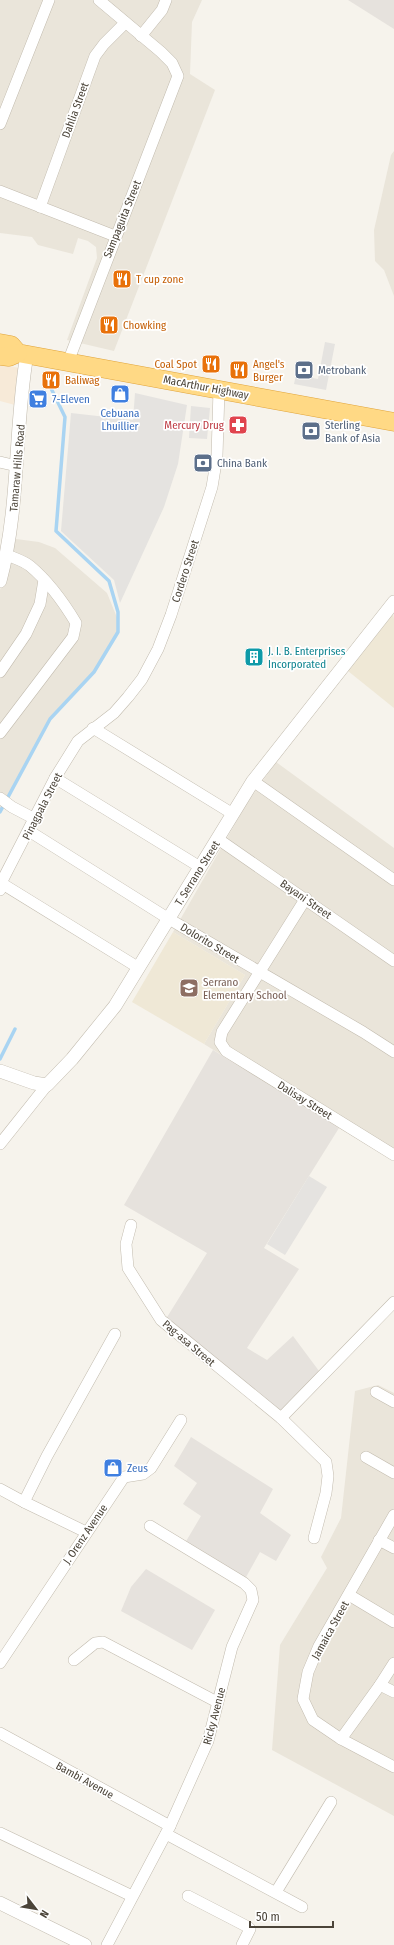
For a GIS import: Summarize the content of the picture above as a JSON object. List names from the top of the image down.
{
  "streets": {
    "highway": ["MacArthur Highway"],
    "street": [
      "Dahlia Street",
      "Sampaguita Street",
      "Tamaraw Hills Road",
      "Cordero Street",
      "Pinagpala Street",
      "T. Serrano Street",
      "Bayani Street",
      "Dolorito Street",
      "Dalisay Street",
      "Pag-asa Street",
      "J. Orenz Avenue",
      "Jamaica Street",
      "Ricky Avenue",
      "Bambi Avenue"
    ]
  },
  "crossings": [
    ["Sampaguita Street", "MacArthur Highway"],
    ["MacArthur Highway", "Tamaraw Hills Road"],
    ["MacArthur Highway", "Cordero Street"],
    ["Cordero Street", "Pinagpala Street"],
    ["Pinagpala Street", "Dolorito Street"],
    ["T. Serrano Street", "Bayani Street"],
    ["T. Serrano Street", "Dolorito Street"],
    ["Dolorito Street", "Dalisay Street"],
    ["Ricky Avenue", "Bambi Avenue"]
  ],
  "places": {
    "restaurant": [
      "T cup zone",
      "Chowking",
      "Coal Spot",
      "Angel's Burger",
      "Baliwag"
    ],
    "bank": ["Metrobank", "Sterling Bank of Asia", "China Bank"],
    "shop": ["Cebuana Lhuillier", "Zeus"],
    "supermarket": ["7-Eleven"],
    "pharmacy": ["Mercury Drug"],
    "building": ["J. I. B. Enterprises Incorporated"],
    "school or university": ["Serrano Elementary School"]
  },
  "scale_bar": "50 m",
  "north": "bottom right"
}
